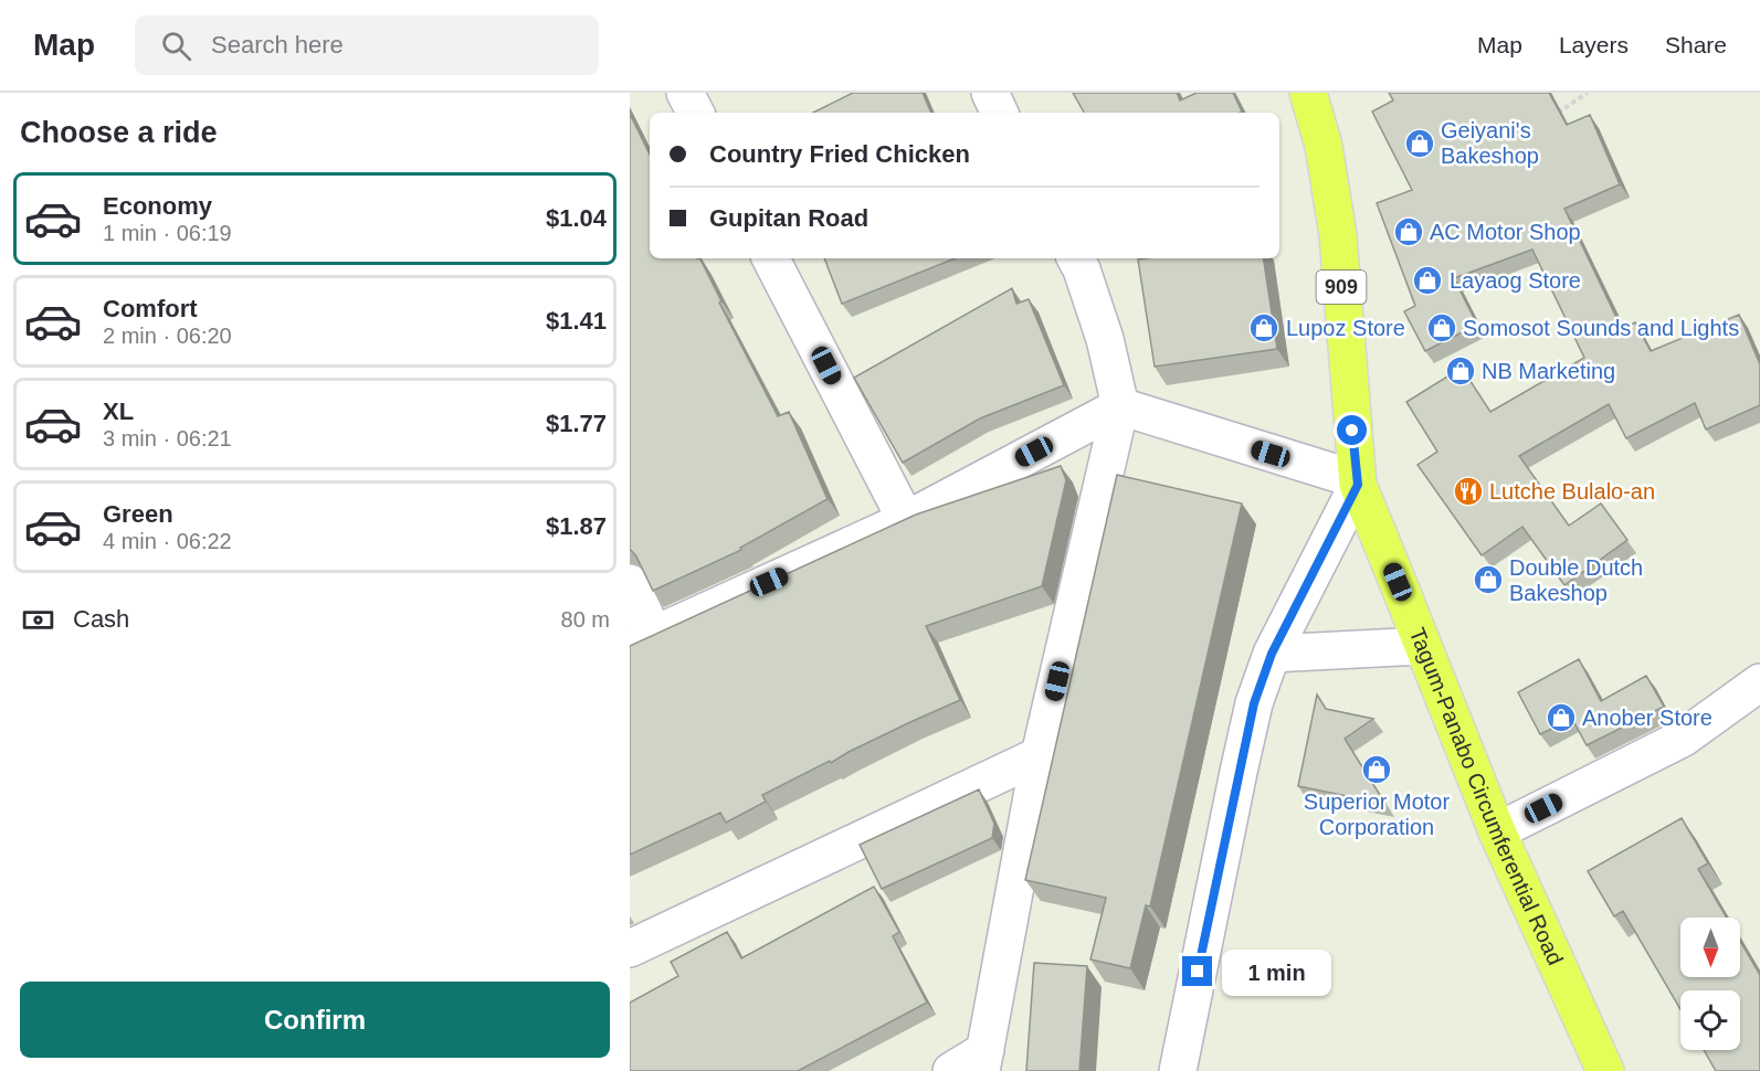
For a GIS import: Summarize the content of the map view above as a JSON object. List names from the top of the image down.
{
  "streets": {
    "highway": ["909", "Tagum-Panabo Circumferential Road"]
  },
  "crossings": [
    ["909", "Tagum-Panabo Circumferential Road"]
  ],
  "places": {
    "shop": [
      "Geiyani's Bakeshop",
      "AC Motor Shop",
      "Layaog Store",
      "Lupoz Store",
      "Somosot Sounds and Lights",
      "NB Marketing",
      "Double Dutch Bakeshop",
      "Anober Store",
      "Superior Motor Corporation"
    ],
    "restaurant": ["Lutche Bulalo-an"]
  },
  "north": "bottom",
  "page": {
    "header": "Map",
    "search": "Search here",
    "nav": ["Map", "Layers", "Share"],
    "heading": "Choose a ride",
    "banner": ["Country Fried Chicken", "Gupitan Road"],
    "list": [
      {
        "name": "Economy",
        "note": "1 min · 06:19",
        "value": "$1.04"
      },
      {
        "name": "Comfort",
        "note": "2 min · 06:20",
        "value": "$1.41"
      },
      {
        "name": "XL",
        "note": "3 min · 06:21",
        "value": "$1.77"
      },
      {
        "name": "Green",
        "note": "4 min · 06:22",
        "value": "$1.87"
      }
    ],
    "pay": ["Cash", "80 m"],
    "bubble": "1 min",
    "buttons": "Confirm"
  }
}
